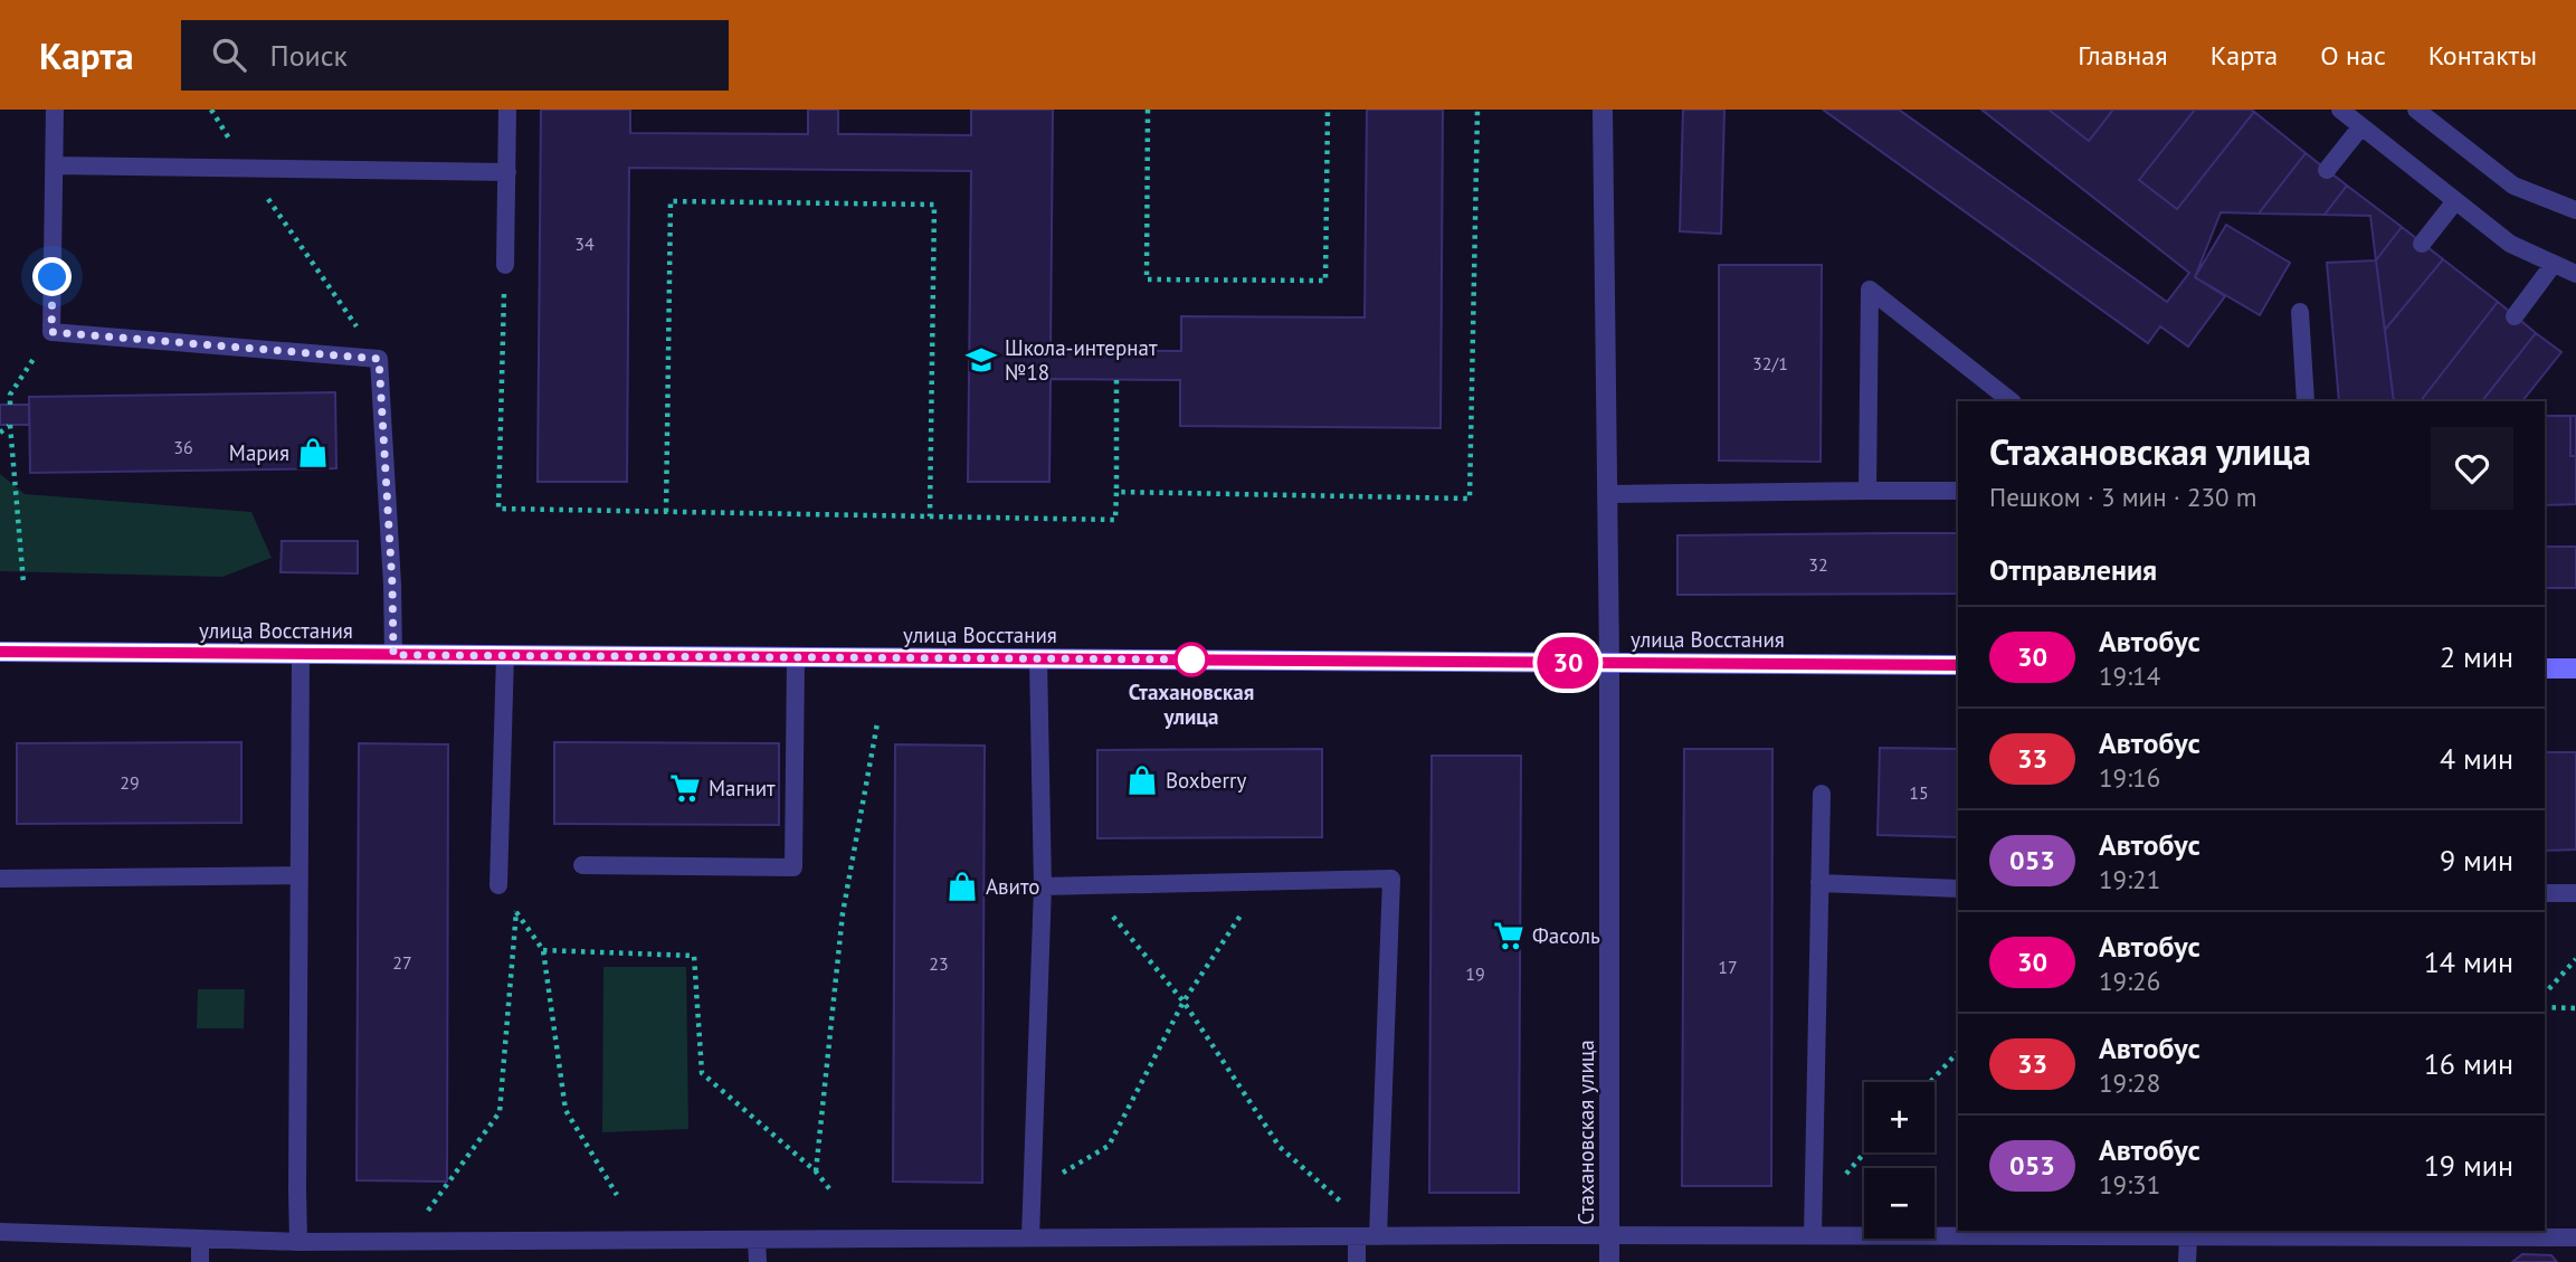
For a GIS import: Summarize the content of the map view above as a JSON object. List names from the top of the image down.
{
  "streets": {
    "main road": ["улица Восстания"],
    "street": ["Стахановская улица"]
  },
  "crossings": [
    ["улица Восстания", "Стахановская улица"]
  ],
  "places": {
    "school or university": ["Школа-интернат №18"],
    "shop": ["Мария", "Boxberry", "Авито"],
    "other": ["Стахановская улица"],
    "supermarket": ["Магнит", "Фасоль"]
  },
  "lines": ["bus line 30"],
  "house_numbers": [
    "34",
    "32/1",
    "36",
    "32",
    "29",
    "15",
    "27",
    "23",
    "17",
    "19"
  ],
  "page": {
    "header": "Карта",
    "search": "Поиск",
    "nav": [
      "Главная",
      "Карта",
      "О нас",
      "Контакты"
    ],
    "on_map": "30",
    "heading": [
      ["Стахановская улица", "Пешком · 3 мин · 230 m"],
      "Отправления"
    ],
    "list": [
      {
        "mark": "30",
        "name": "Автобус",
        "note": "19:14",
        "value": "2 мин"
      },
      {
        "mark": "33",
        "name": "Автобус",
        "note": "19:16",
        "value": "4 мин"
      },
      {
        "mark": "053",
        "name": "Автобус",
        "note": "19:21",
        "value": "9 мин"
      },
      {
        "mark": "30",
        "name": "Автобус",
        "note": "19:26",
        "value": "14 мин"
      },
      {
        "mark": "33",
        "name": "Автобус",
        "note": "19:28",
        "value": "16 мин"
      },
      {
        "mark": "053",
        "name": "Автобус",
        "note": "19:31",
        "value": "19 мин"
      }
    ],
    "map_buttons": ["+", "−"]
  }
}
